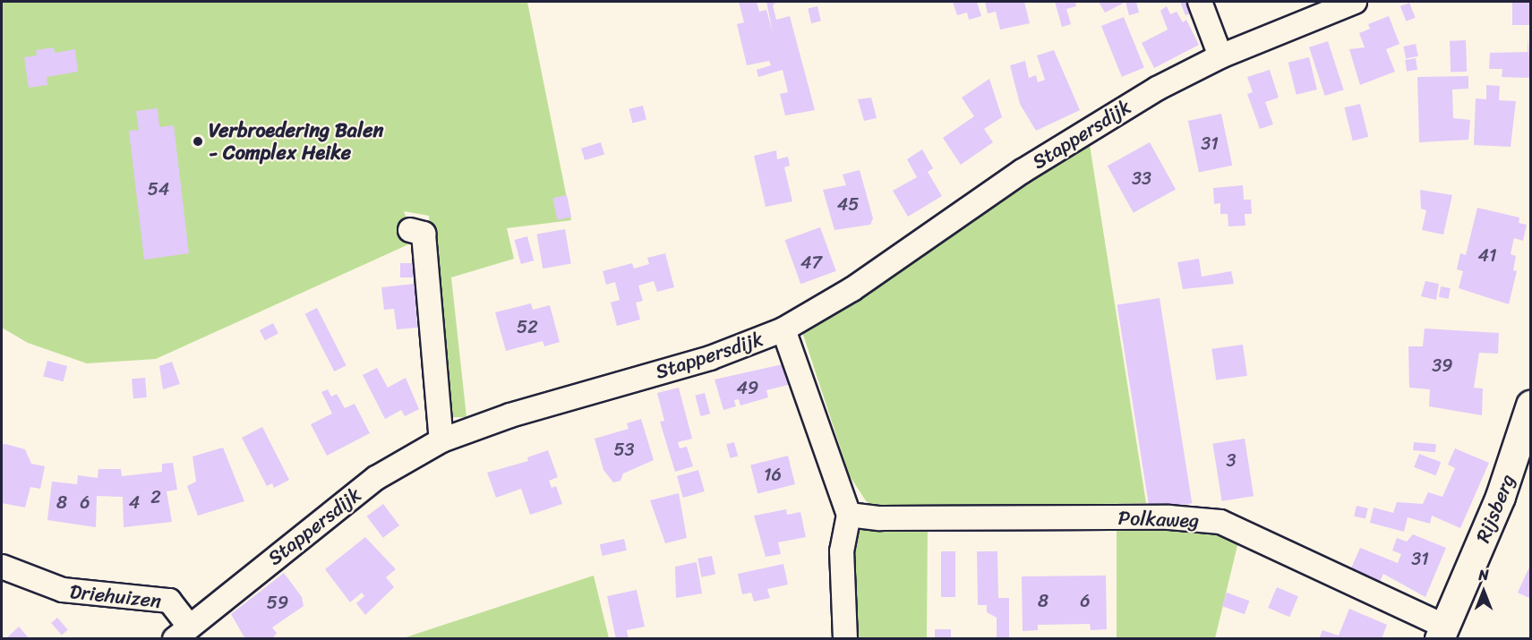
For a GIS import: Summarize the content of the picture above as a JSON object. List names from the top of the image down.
{
  "streets": {
    "main road": ["Rijsberg"],
    "street": ["Stappersdijk", "Polkaweg", "Driehuizen"]
  },
  "crossings": [
    ["Stappersdijk", "Driehuizen"],
    ["Rijsberg", "Polkaweg"]
  ],
  "places": ["Verbroedering Balen - Complex Heike"],
  "house_numbers": [
    "31",
    "33",
    "54",
    "45",
    "41",
    "47",
    "52",
    "39",
    "49",
    "53",
    "3",
    "16",
    "2",
    "8",
    "6",
    "4",
    "31",
    "8",
    "6",
    "59"
  ],
  "north": "top"
}
